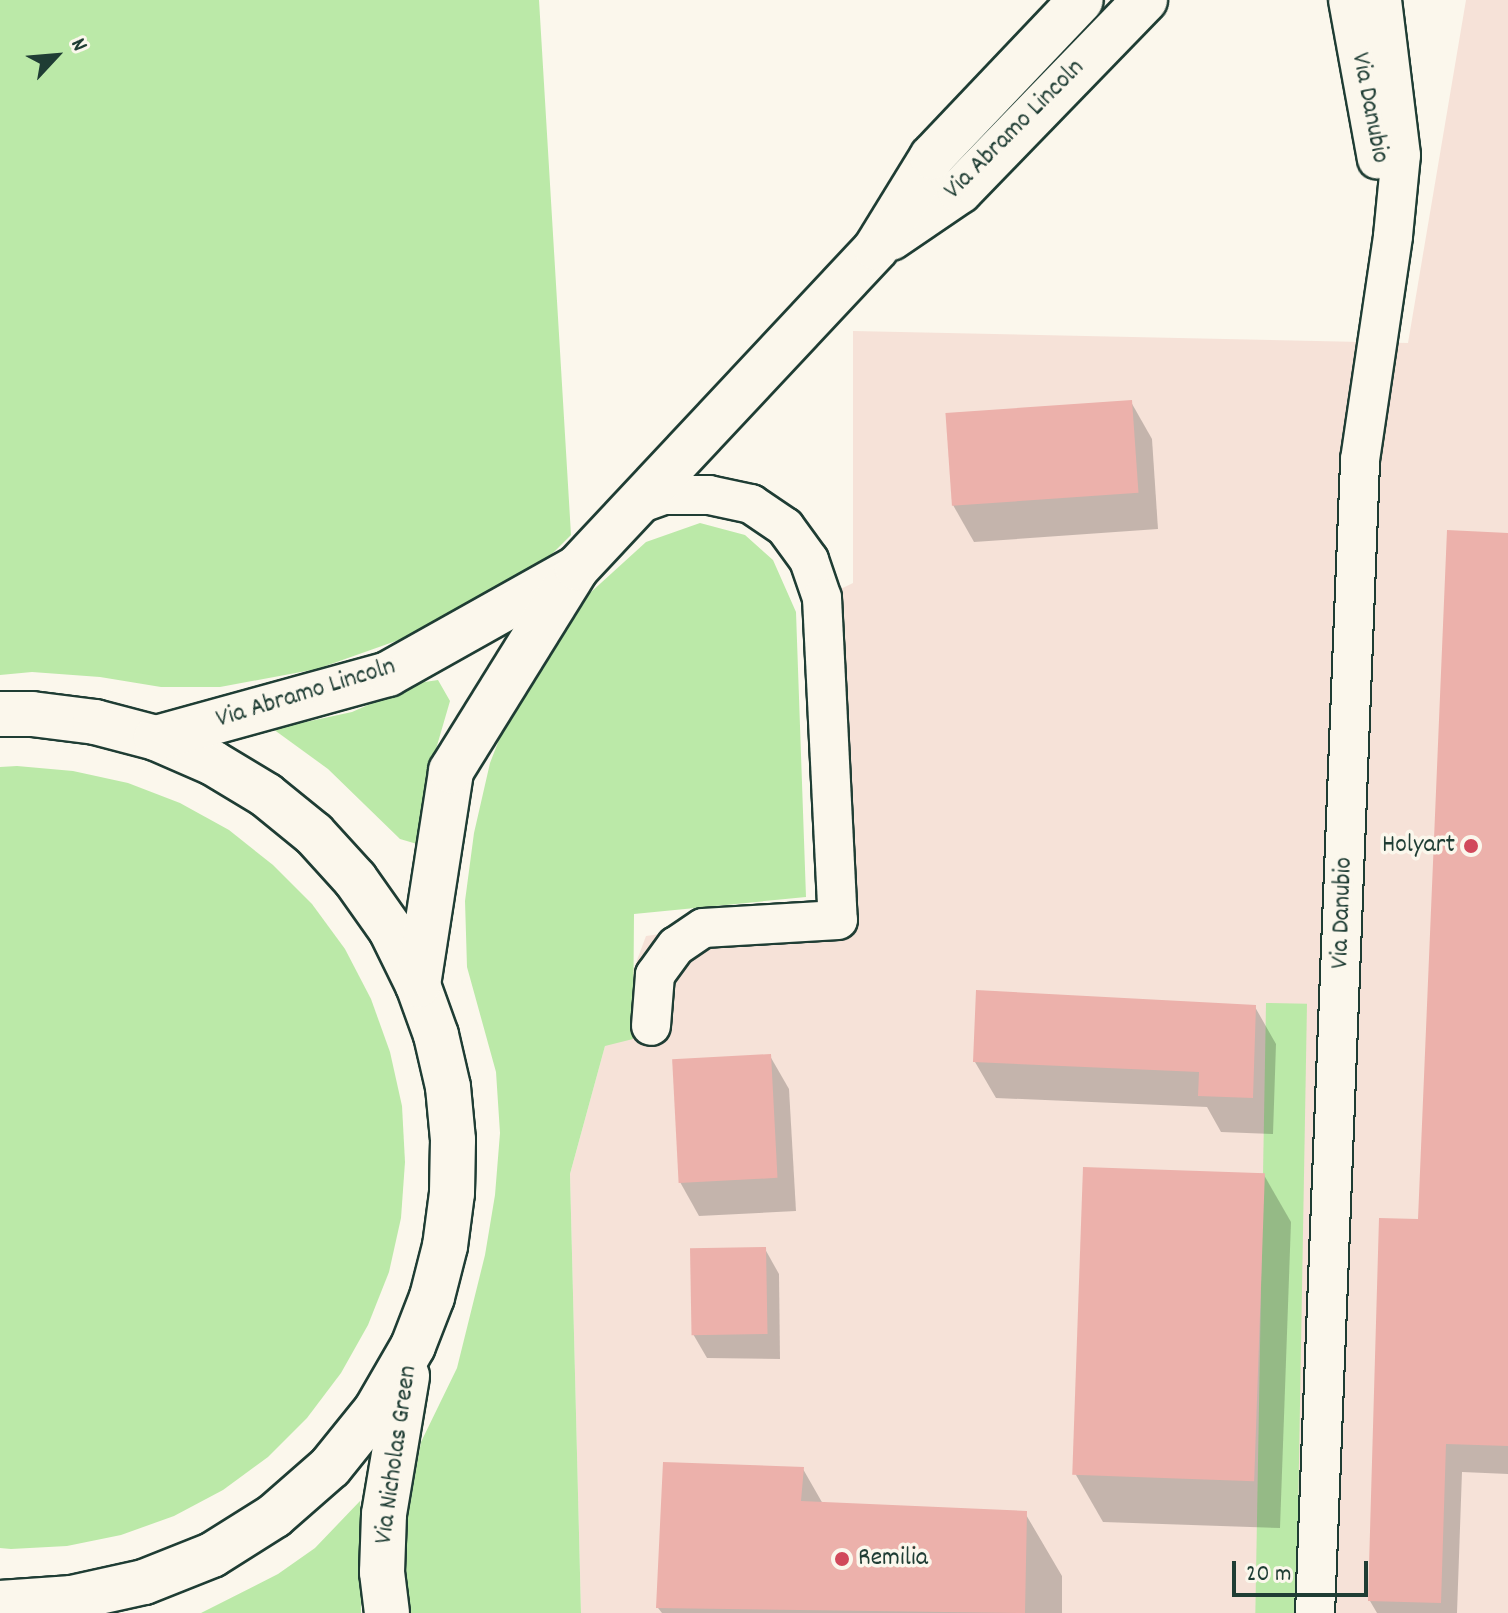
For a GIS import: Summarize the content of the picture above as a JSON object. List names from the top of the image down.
{
  "streets": {
    "street": ["Via Danubio", "Via Abramo Lincoln", "Via Nicholas Green"]
  },
  "places": ["Holyart", "Remilia"],
  "scale_bar": "20 m",
  "north": "top right"
}
